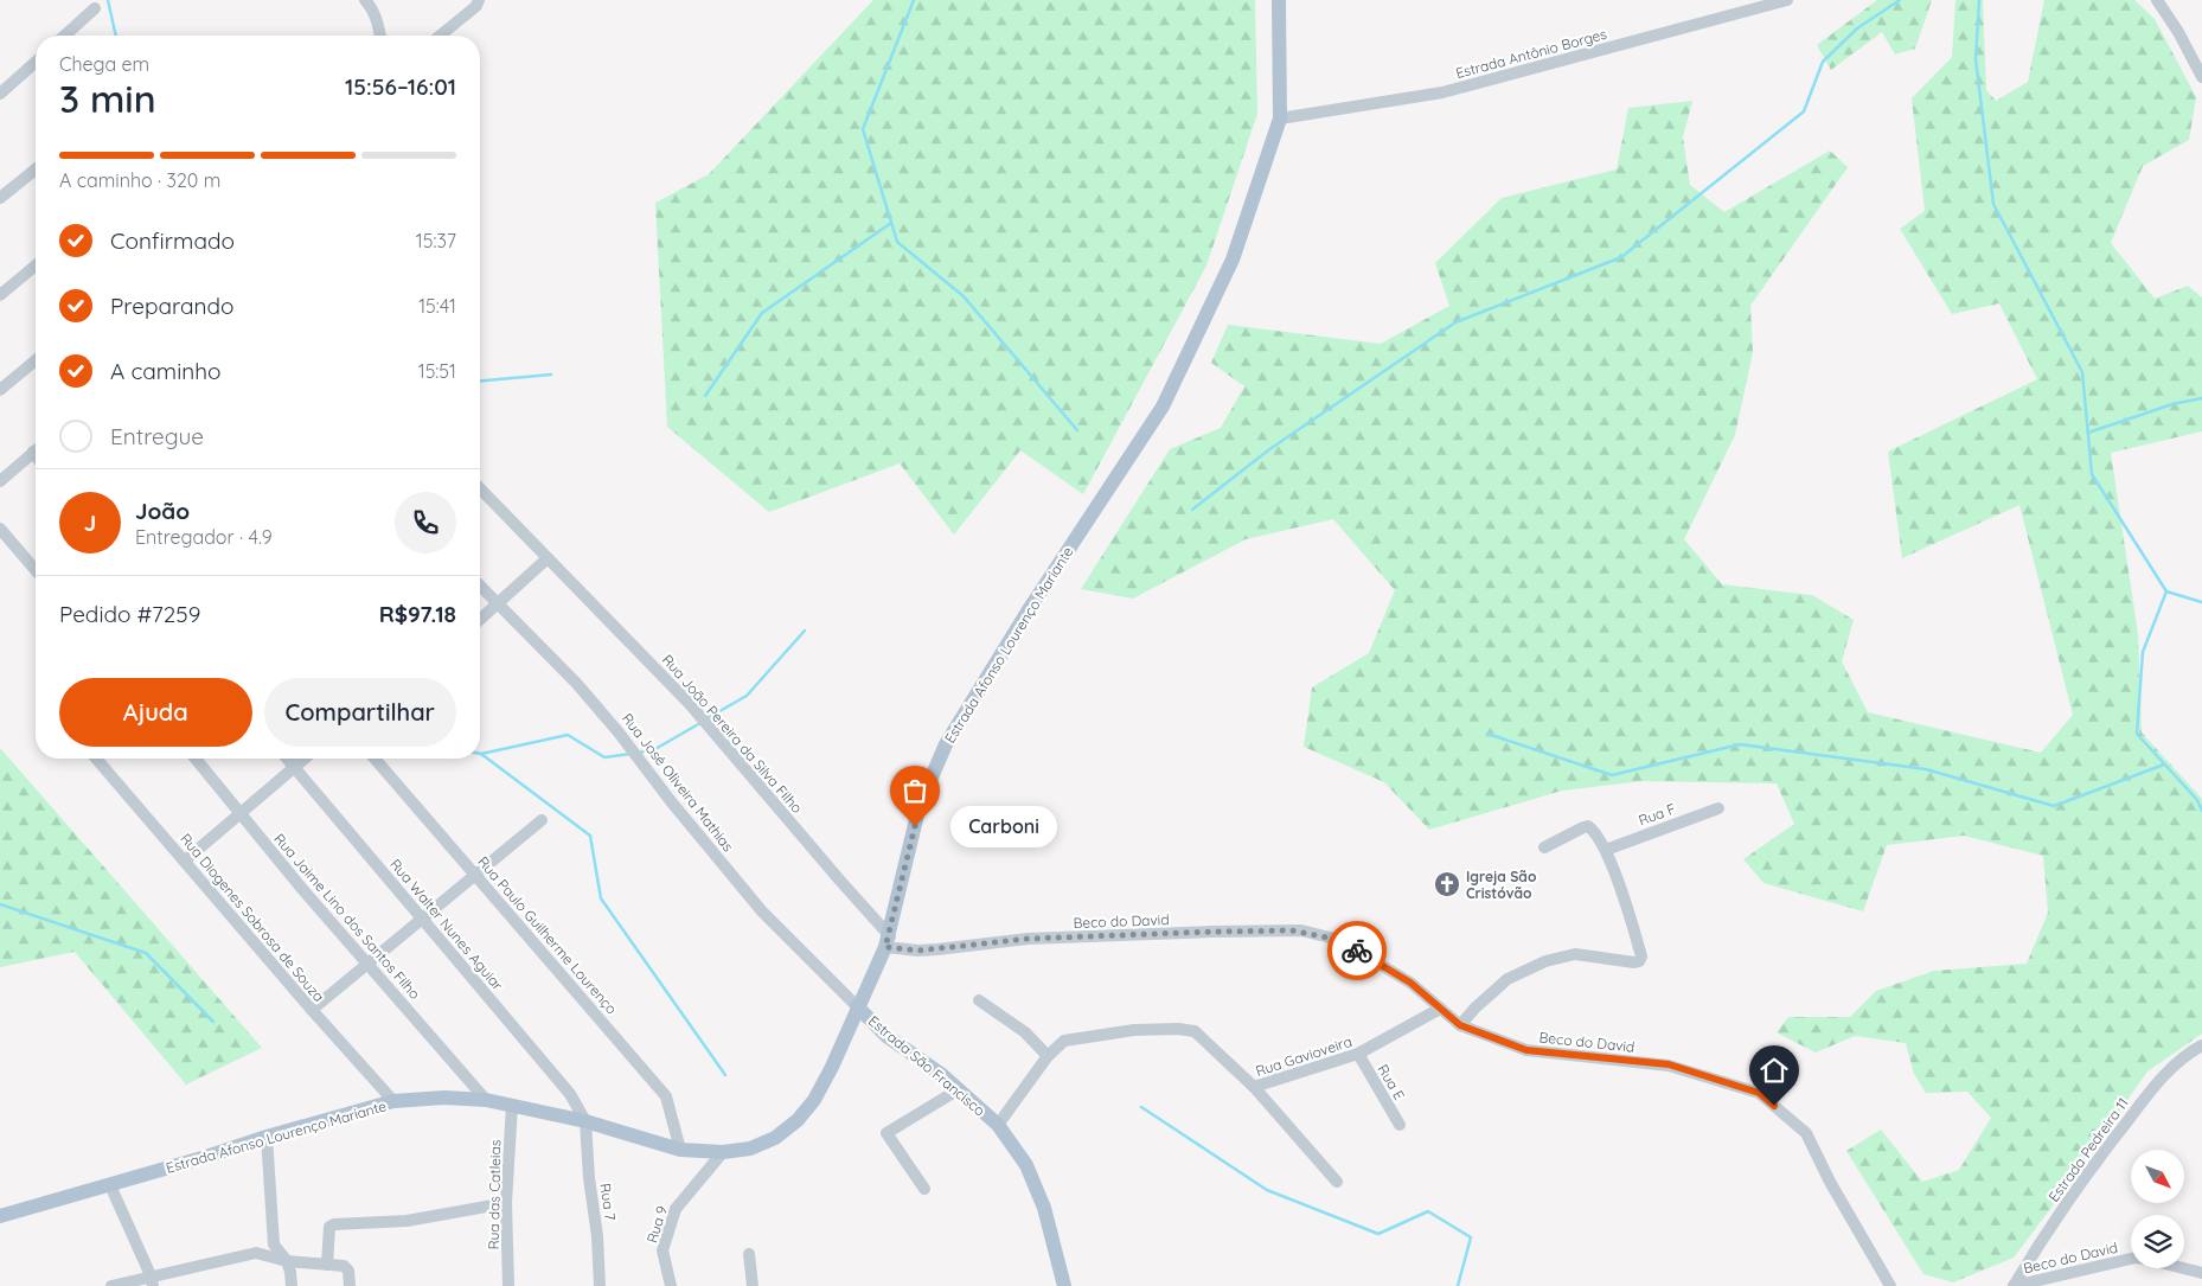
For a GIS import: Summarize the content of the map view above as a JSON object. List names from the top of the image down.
{
  "streets": {
    "main road": ["Estrada Afonso Lourenço Mariante", "Estrada São Francisco"],
    "street": [
      "Estrada Antônio Borges",
      "Rua João Pereira da Silva Filho",
      "Rua José Oliveira Mathias",
      "Rua F",
      "Rua Jaime Lino dos Santos Filho",
      "Rua Diogenes Sobrosa de Souza",
      "Beco do David",
      "Rua Walter Nunes Aguiar",
      "Rua Paulo Guilherme Lourenço",
      "Rua Gavioveira",
      "Rua E",
      "Estrada Pedreira 11",
      "Rua das Catleias",
      "Rua 7",
      "Rua 9"
    ]
  },
  "crossings": [
    ["Estrada Antônio Borges", "Estrada Afonso Lourenço Mariante"],
    ["Estrada Afonso Lourenço Mariante", "Rua João Pereira da Silva Filho"],
    ["Estrada Afonso Lourenço Mariante", "Rua José Oliveira Mathias"],
    ["Estrada Afonso Lourenço Mariante", "Rua Jaime Lino dos Santos Filho"],
    ["Estrada Afonso Lourenço Mariante", "Rua Diogenes Sobrosa de Souza"],
    ["Estrada Afonso Lourenço Mariante", "Beco do David"],
    ["Estrada Afonso Lourenço Mariante", "Rua Walter Nunes Aguiar"],
    ["Estrada Afonso Lourenço Mariante", "Rua Paulo Guilherme Lourenço"],
    ["Estrada Afonso Lourenço Mariante", "Estrada São Francisco"],
    ["Estrada Afonso Lourenço Mariante", "Rua das Catleias"],
    ["Estrada Afonso Lourenço Mariante", "Rua 7"],
    ["Estrada Afonso Lourenço Mariante", "Rua 9"],
    ["Rua João Pereira da Silva Filho", "Beco do David"],
    ["Rua José Oliveira Mathias", "Estrada São Francisco"],
    ["Beco do David", "Rua Gavioveira"],
    ["Beco do David", "Estrada Pedreira 11"],
    ["Rua Walter Nunes Aguiar", "Rua 7"],
    ["Rua Gavioveira", "Rua E"]
  ],
  "places": {
    "other": ["Carboni"],
    "church": ["Igreja São Cristóvão"]
  },
  "north": "bottom right",
  "page": {
    "heading": ["3 min", "Chega em", "15:56–16:01"],
    "panel": [
      "João",
      "Entregador · 4.9",
      "Pedido #7259",
      "R$97.18"
    ],
    "bar": "A caminho · 320 m",
    "list": [
      ["Confirmado", "15:37"],
      ["Preparando", "15:41"],
      ["A caminho", "15:51"],
      "Entregue"
    ],
    "round": "J",
    "buttons": ["Ajuda", "Compartilhar"],
    "bubble": "Carboni"
  }
}
